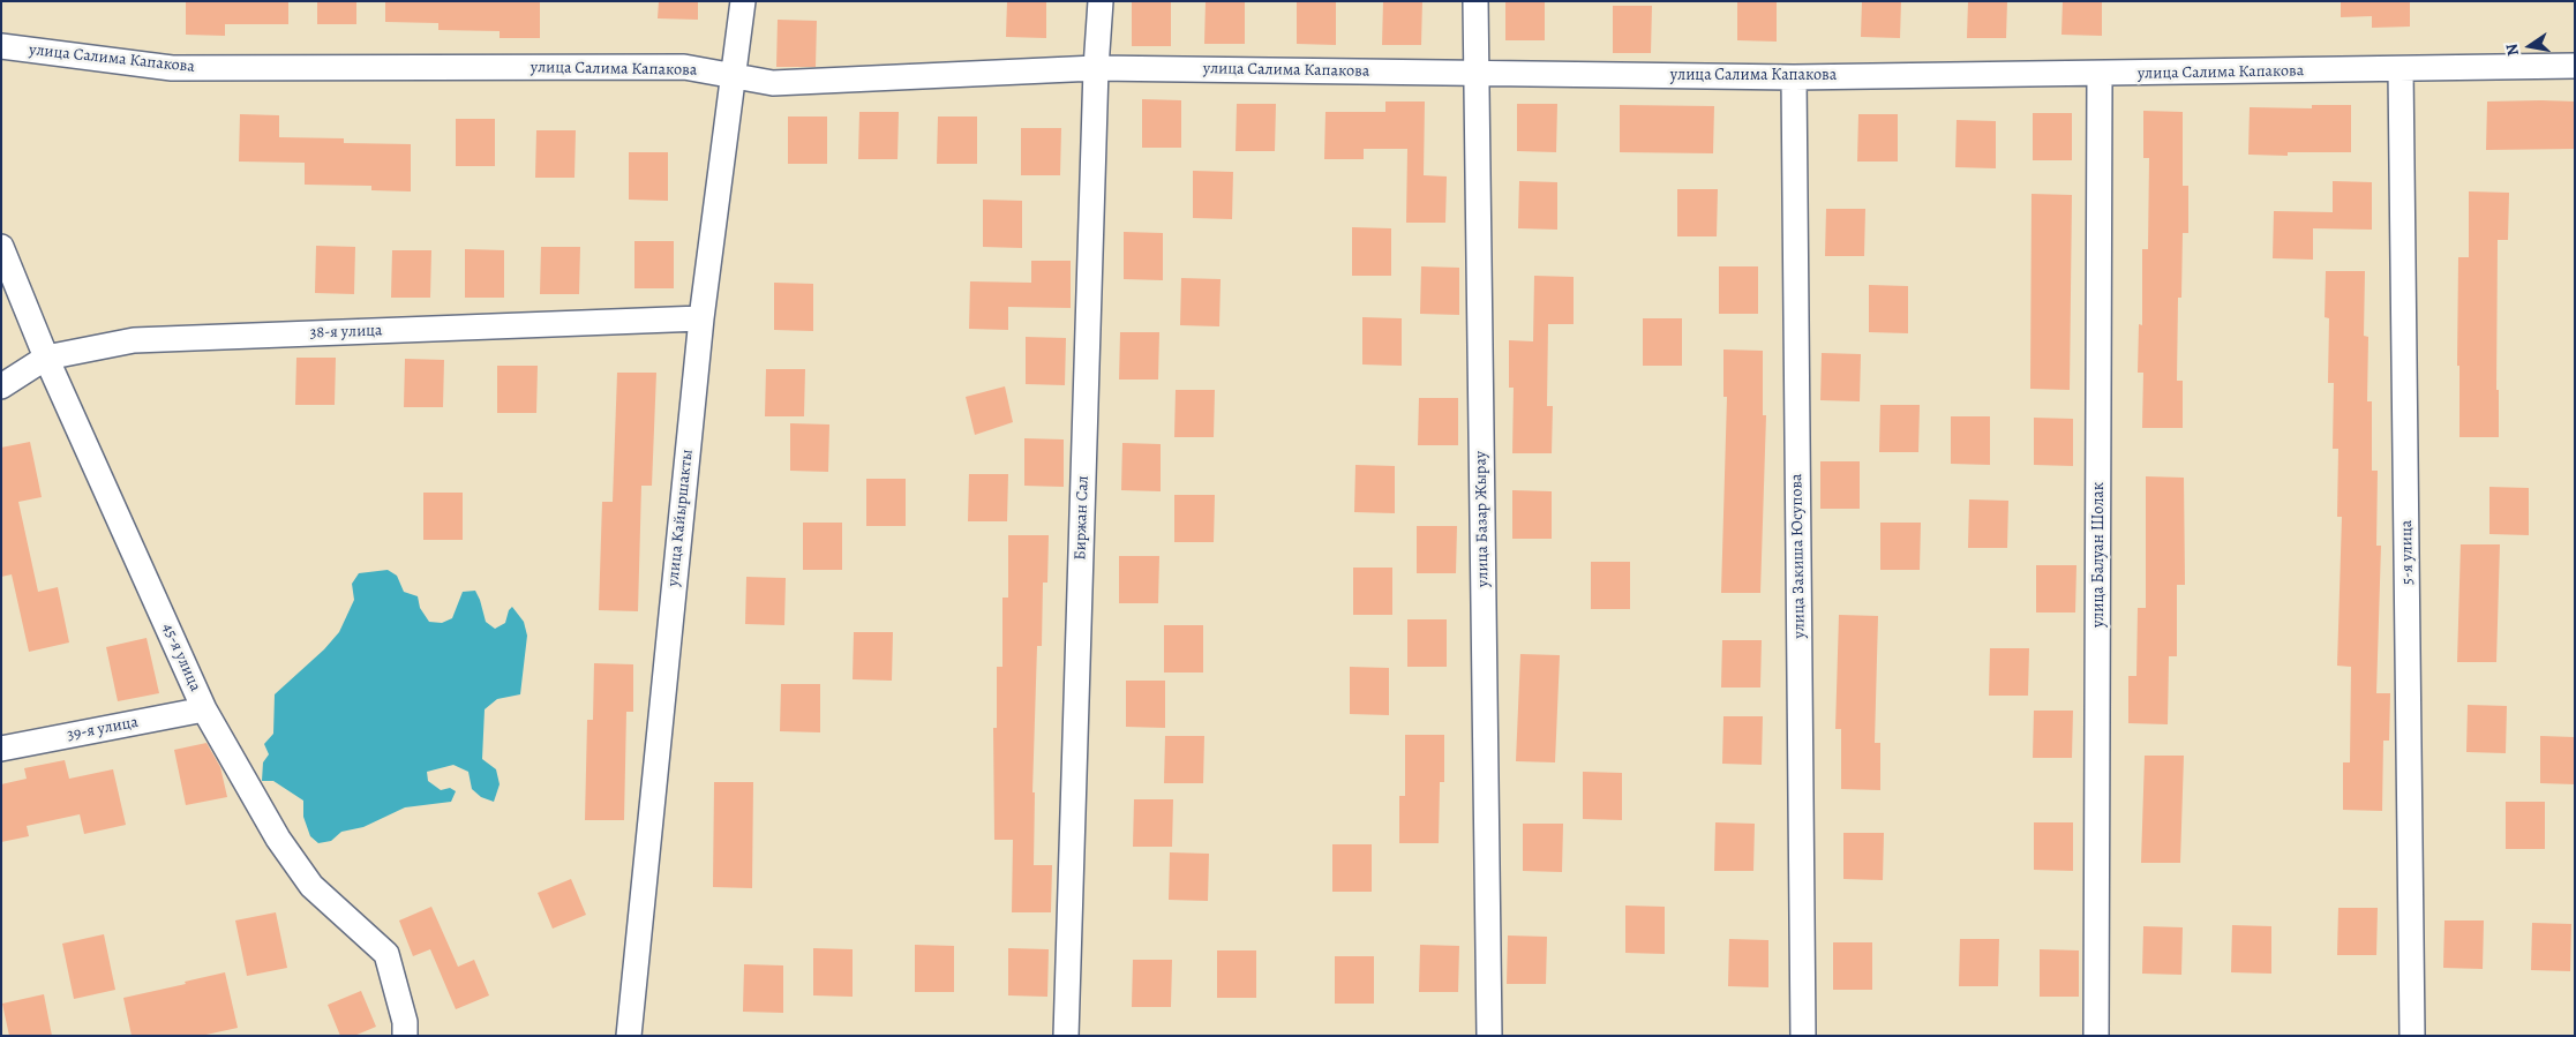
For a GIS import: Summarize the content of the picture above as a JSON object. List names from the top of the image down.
{
  "streets": {
    "street": [
      "улица Салима Капакова",
      "38-я улица",
      "улица Кайыршакты",
      "Биржан Сал",
      "улица Базар Жырау",
      "5-я улица",
      "улица Балуан Шолак",
      "улица Закиша Юсупова",
      "45-я улица",
      "39-я улица"
    ]
  },
  "crossings": [
    ["улица Салима Капакова", "улица Кайыршакты"],
    ["улица Салима Капакова", "Биржан Сал"],
    ["улица Салима Капакова", "улица Базар Жырау"],
    ["улица Салима Капакова", "5-я улица"],
    ["улица Салима Капакова", "улица Балуан Шолак"],
    ["улица Салима Капакова", "улица Закиша Юсупова"],
    ["38-я улица", "улица Кайыршакты"],
    ["38-я улица", "45-я улица"],
    ["45-я улица", "39-я улица"]
  ],
  "north": "left"
}
